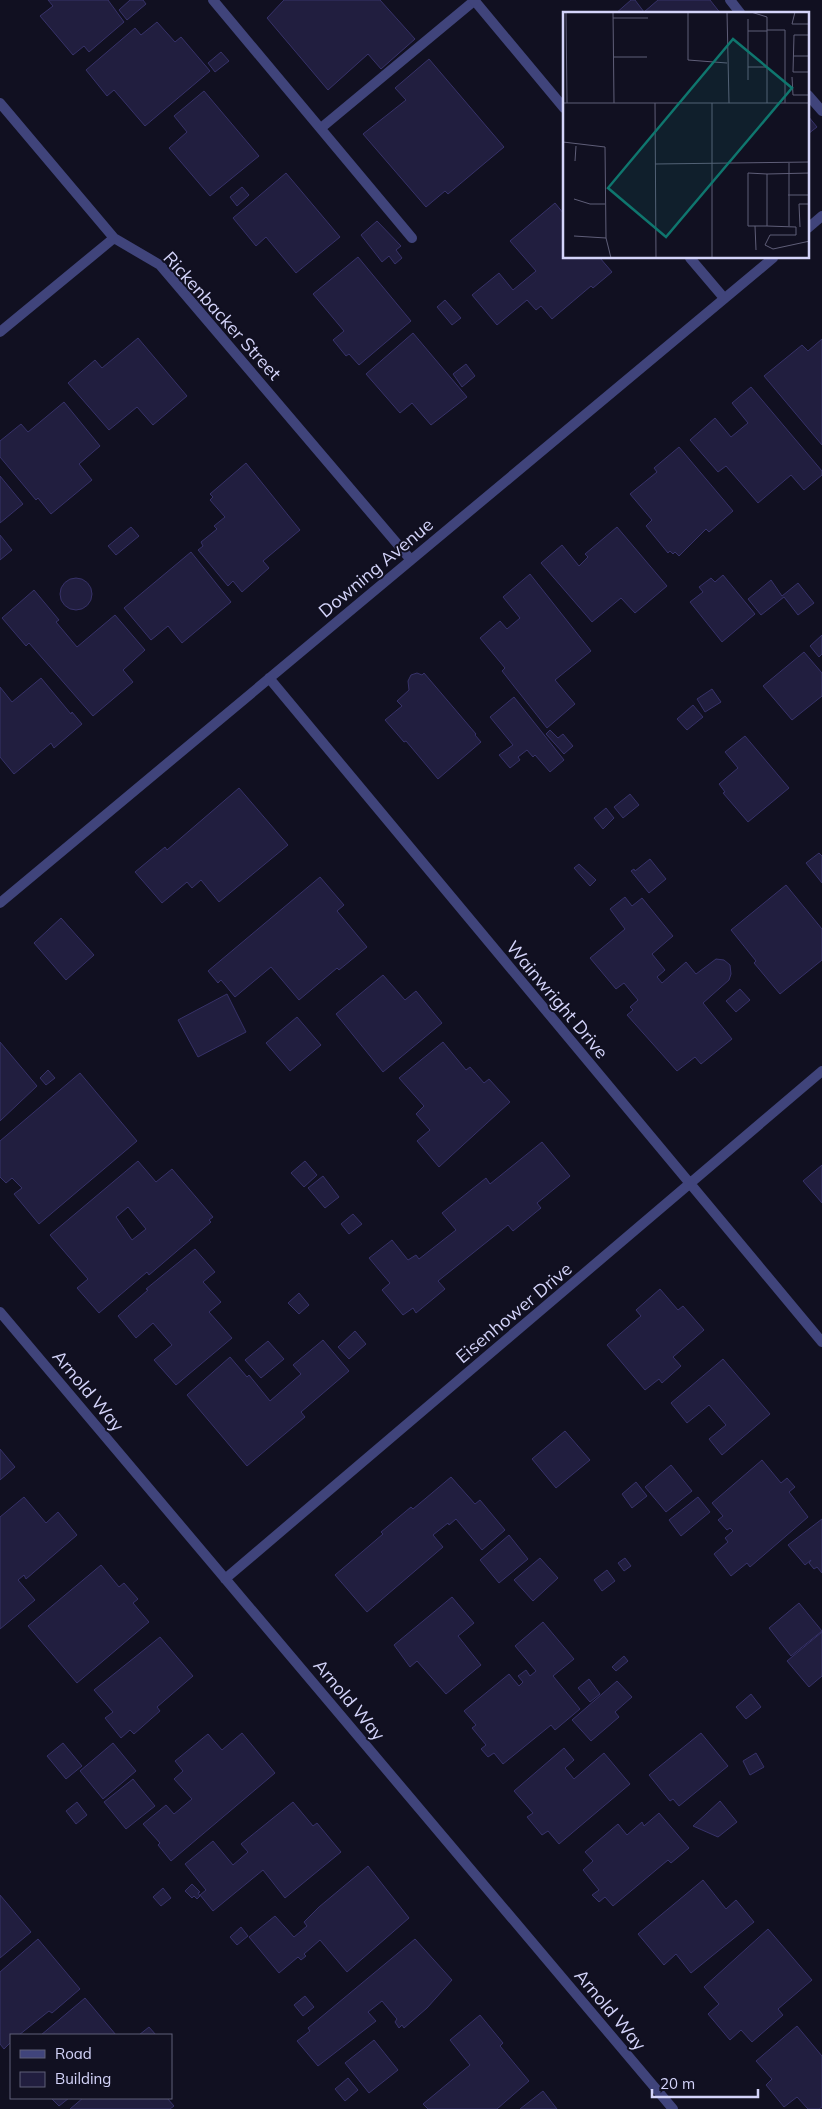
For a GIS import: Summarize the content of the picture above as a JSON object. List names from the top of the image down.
{
  "streets": {
    "street": [
      "Rickenbacker Street",
      "Downing Avenue",
      "Wainwright Drive",
      "Eisenhower Drive",
      "Arnold Way"
    ]
  },
  "crossings": [
    ["Rickenbacker Street", "Downing Avenue"],
    ["Downing Avenue", "Wainwright Drive"],
    ["Wainwright Drive", "Eisenhower Drive"],
    ["Eisenhower Drive", "Arnold Way"]
  ],
  "legend": ["Road", "Building"],
  "scale_bar": "20 m"
}
